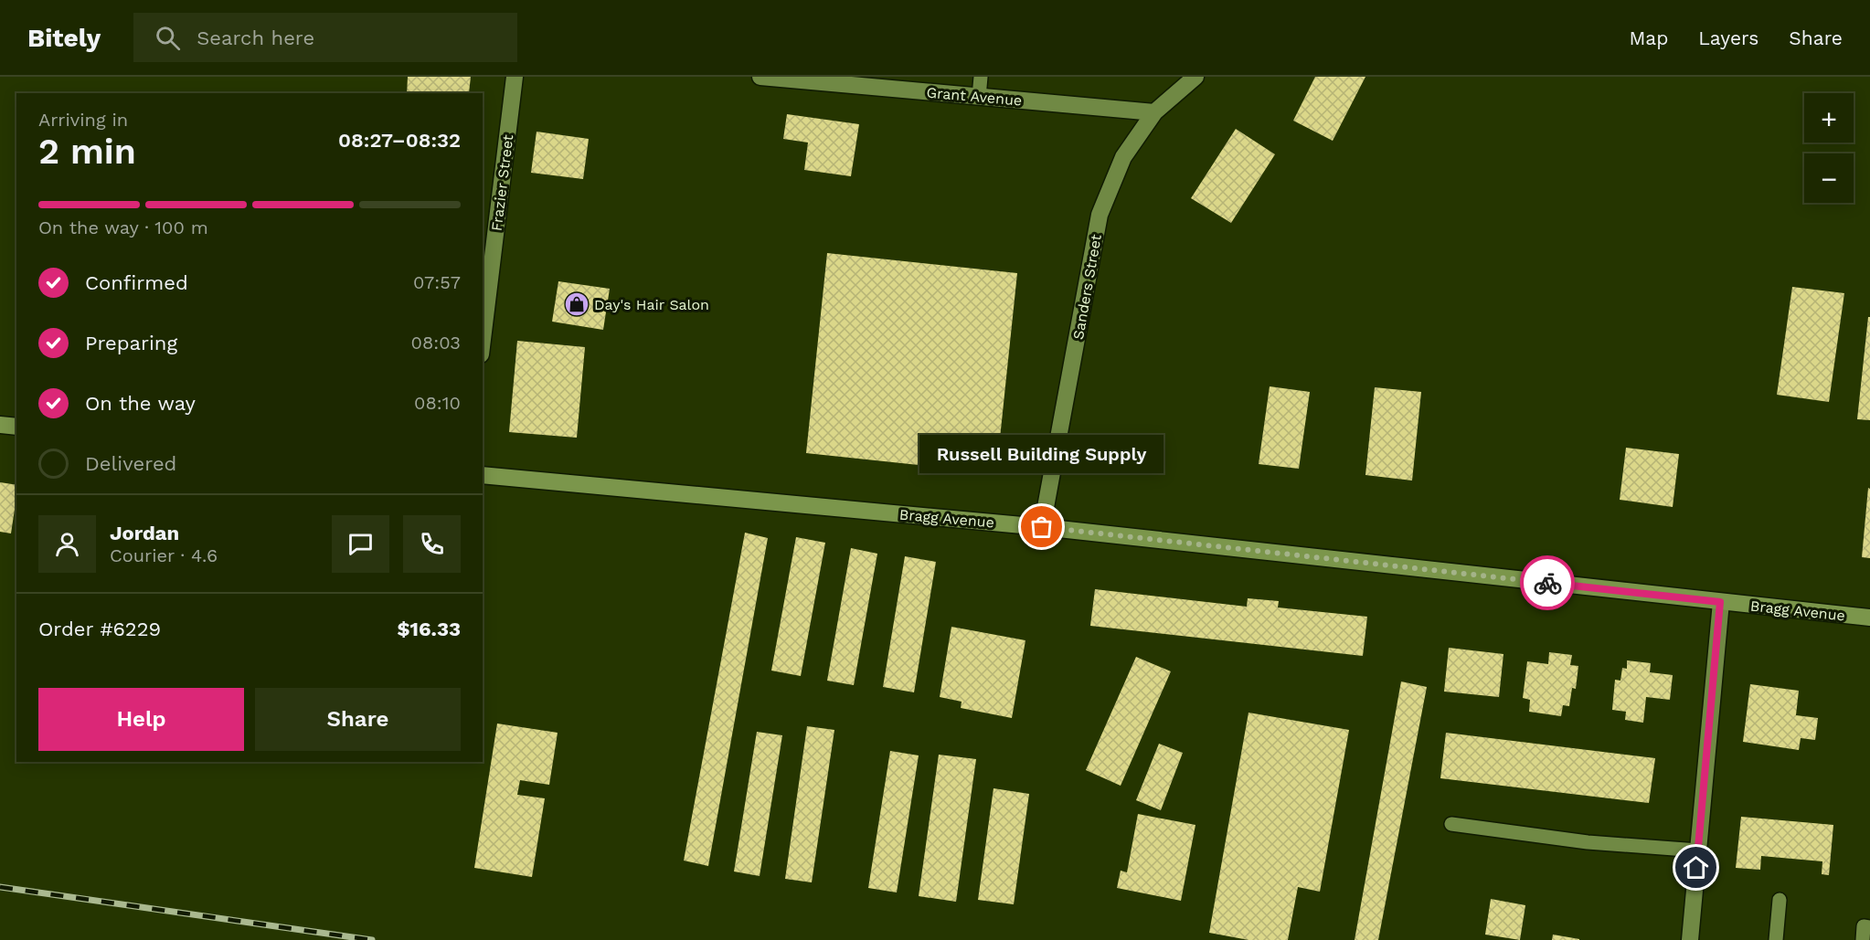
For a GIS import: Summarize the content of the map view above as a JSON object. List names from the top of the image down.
{
  "streets": {
    "main road": ["Bragg Avenue"],
    "street": ["Grant Avenue", "Frazier Street", "Sanders Street"]
  },
  "crossings": [
    ["Grant Avenue", "Sanders Street"],
    ["Sanders Street", "Bragg Avenue"]
  ],
  "places": {
    "shop": ["Day's Hair Salon"],
    "other": ["Russell Building Supply"]
  },
  "page": {
    "header": "Bitely",
    "search": "Search here",
    "nav": ["Map", "Layers", "Share"],
    "map_buttons": ["+", "−"],
    "heading": ["2 min", "Arriving in", "08:27–08:32"],
    "panel": [
      "Jordan",
      "Courier · 4.6",
      "Order #6229",
      "$16.33"
    ],
    "bar": "On the way · 100 m",
    "list": [
      ["Confirmed", "07:57"],
      ["Preparing", "08:03"],
      ["On the way", "08:10"],
      "Delivered"
    ],
    "bubble": "Russell Building Supply",
    "buttons": ["Help", "Share"]
  }
}
